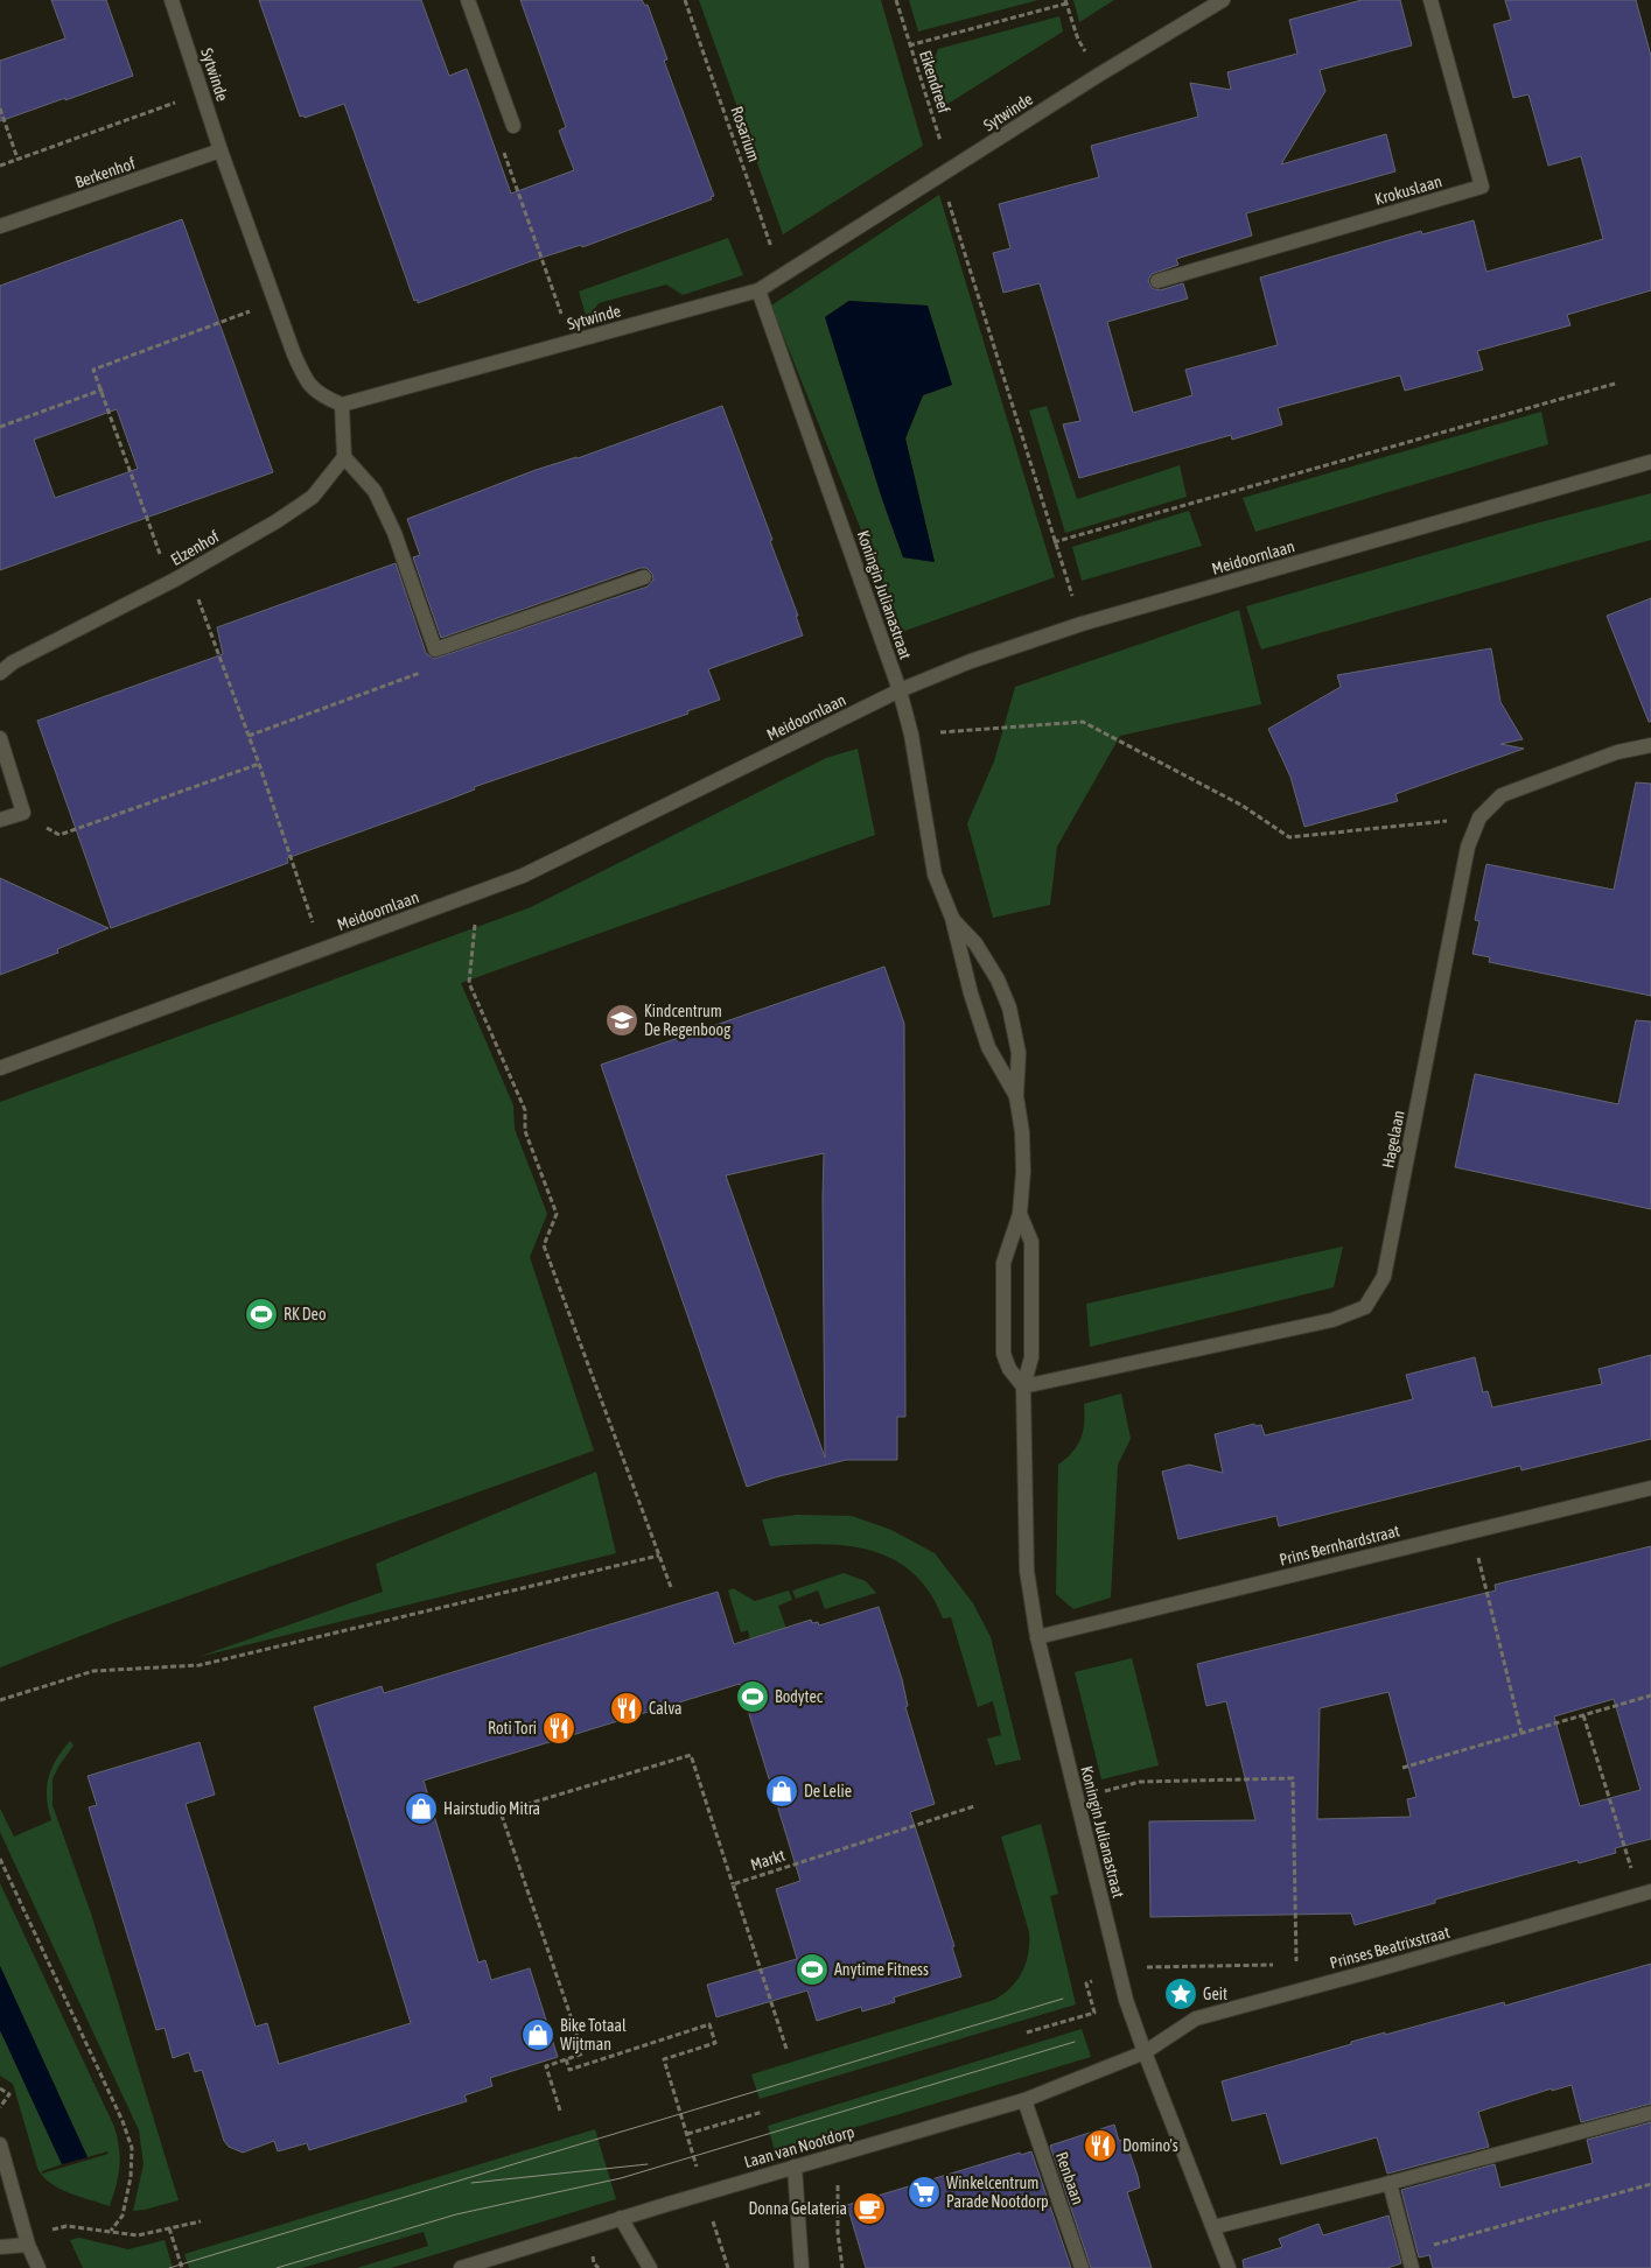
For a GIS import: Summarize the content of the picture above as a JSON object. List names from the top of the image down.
{
  "streets": {
    "street": [
      "Sytwinde",
      "Berkenhof",
      "Krokuslaan",
      "Elzenhof",
      "Meidoornlaan",
      "Koningin Julianastraat",
      "Hagelaan",
      "Prins Bernhardstraat",
      "Prinses Beatrixstraat",
      "Laan van Nootdorp",
      "Renbaan"
    ],
    "path": ["Eikendreef", "Rosarium", "Markt"]
  },
  "crossings": [
    ["Sytwinde", "Eikendreef"],
    ["Sytwinde", "Rosarium"],
    ["Sytwinde", "Berkenhof"],
    ["Sytwinde", "Koningin Julianastraat"],
    ["Eikendreef", "Meidoornlaan"],
    ["Meidoornlaan", "Koningin Julianastraat"],
    ["Koningin Julianastraat", "Hagelaan"],
    ["Koningin Julianastraat", "Prins Bernhardstraat"],
    ["Koningin Julianastraat", "Prinses Beatrixstraat"],
    ["Koningin Julianastraat", "Laan van Nootdorp"],
    ["Prinses Beatrixstraat", "Laan van Nootdorp"],
    ["Laan van Nootdorp", "Renbaan"]
  ],
  "places": {
    "school or university": ["Kindcentrum De Regenboog"],
    "sports": ["RK Deo", "Bodytec", "Anytime Fitness"],
    "restaurant": ["Calva", "Roti Tori", "Domino's"],
    "shop": ["De Lelie", "Hairstudio Mitra", "Bike Totaal Wijtman"],
    "place": ["Geit"],
    "supermarket": ["Winkelcentrum Parade Nootdorp"],
    "cafe": ["Donna Gelateria"]
  }
}
